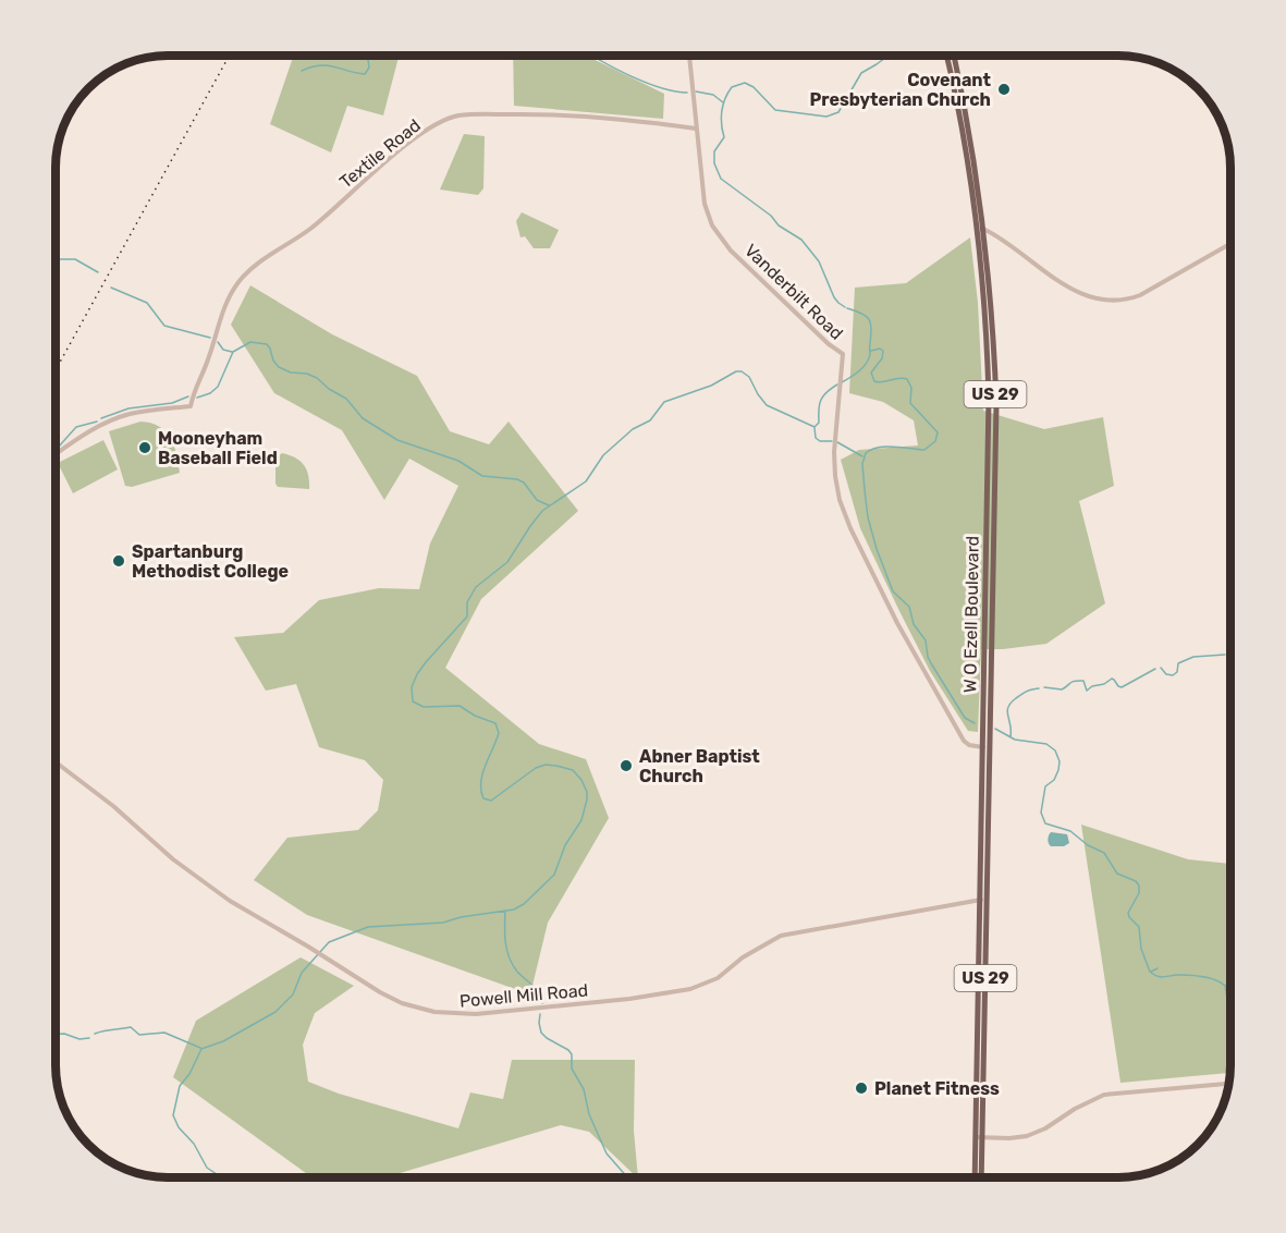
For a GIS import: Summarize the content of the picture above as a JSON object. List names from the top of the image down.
{
  "streets": {
    "main road": ["US 29", "W O Ezell Boulevard"],
    "street": ["Textile Road", "Vanderbilt Road", "Powell Mill Road"]
  },
  "crossings": [
    ["Textile Road", "Vanderbilt Road"],
    ["Vanderbilt Road", "W O Ezell Boulevard"],
    ["W O Ezell Boulevard", "Powell Mill Road"]
  ],
  "places": [
    "Covenant Presbyterian Church",
    "Mooneyham Baseball Field",
    "Spartanburg Methodist College",
    "Abner Baptist Church",
    "Planet Fitness"
  ]
}
